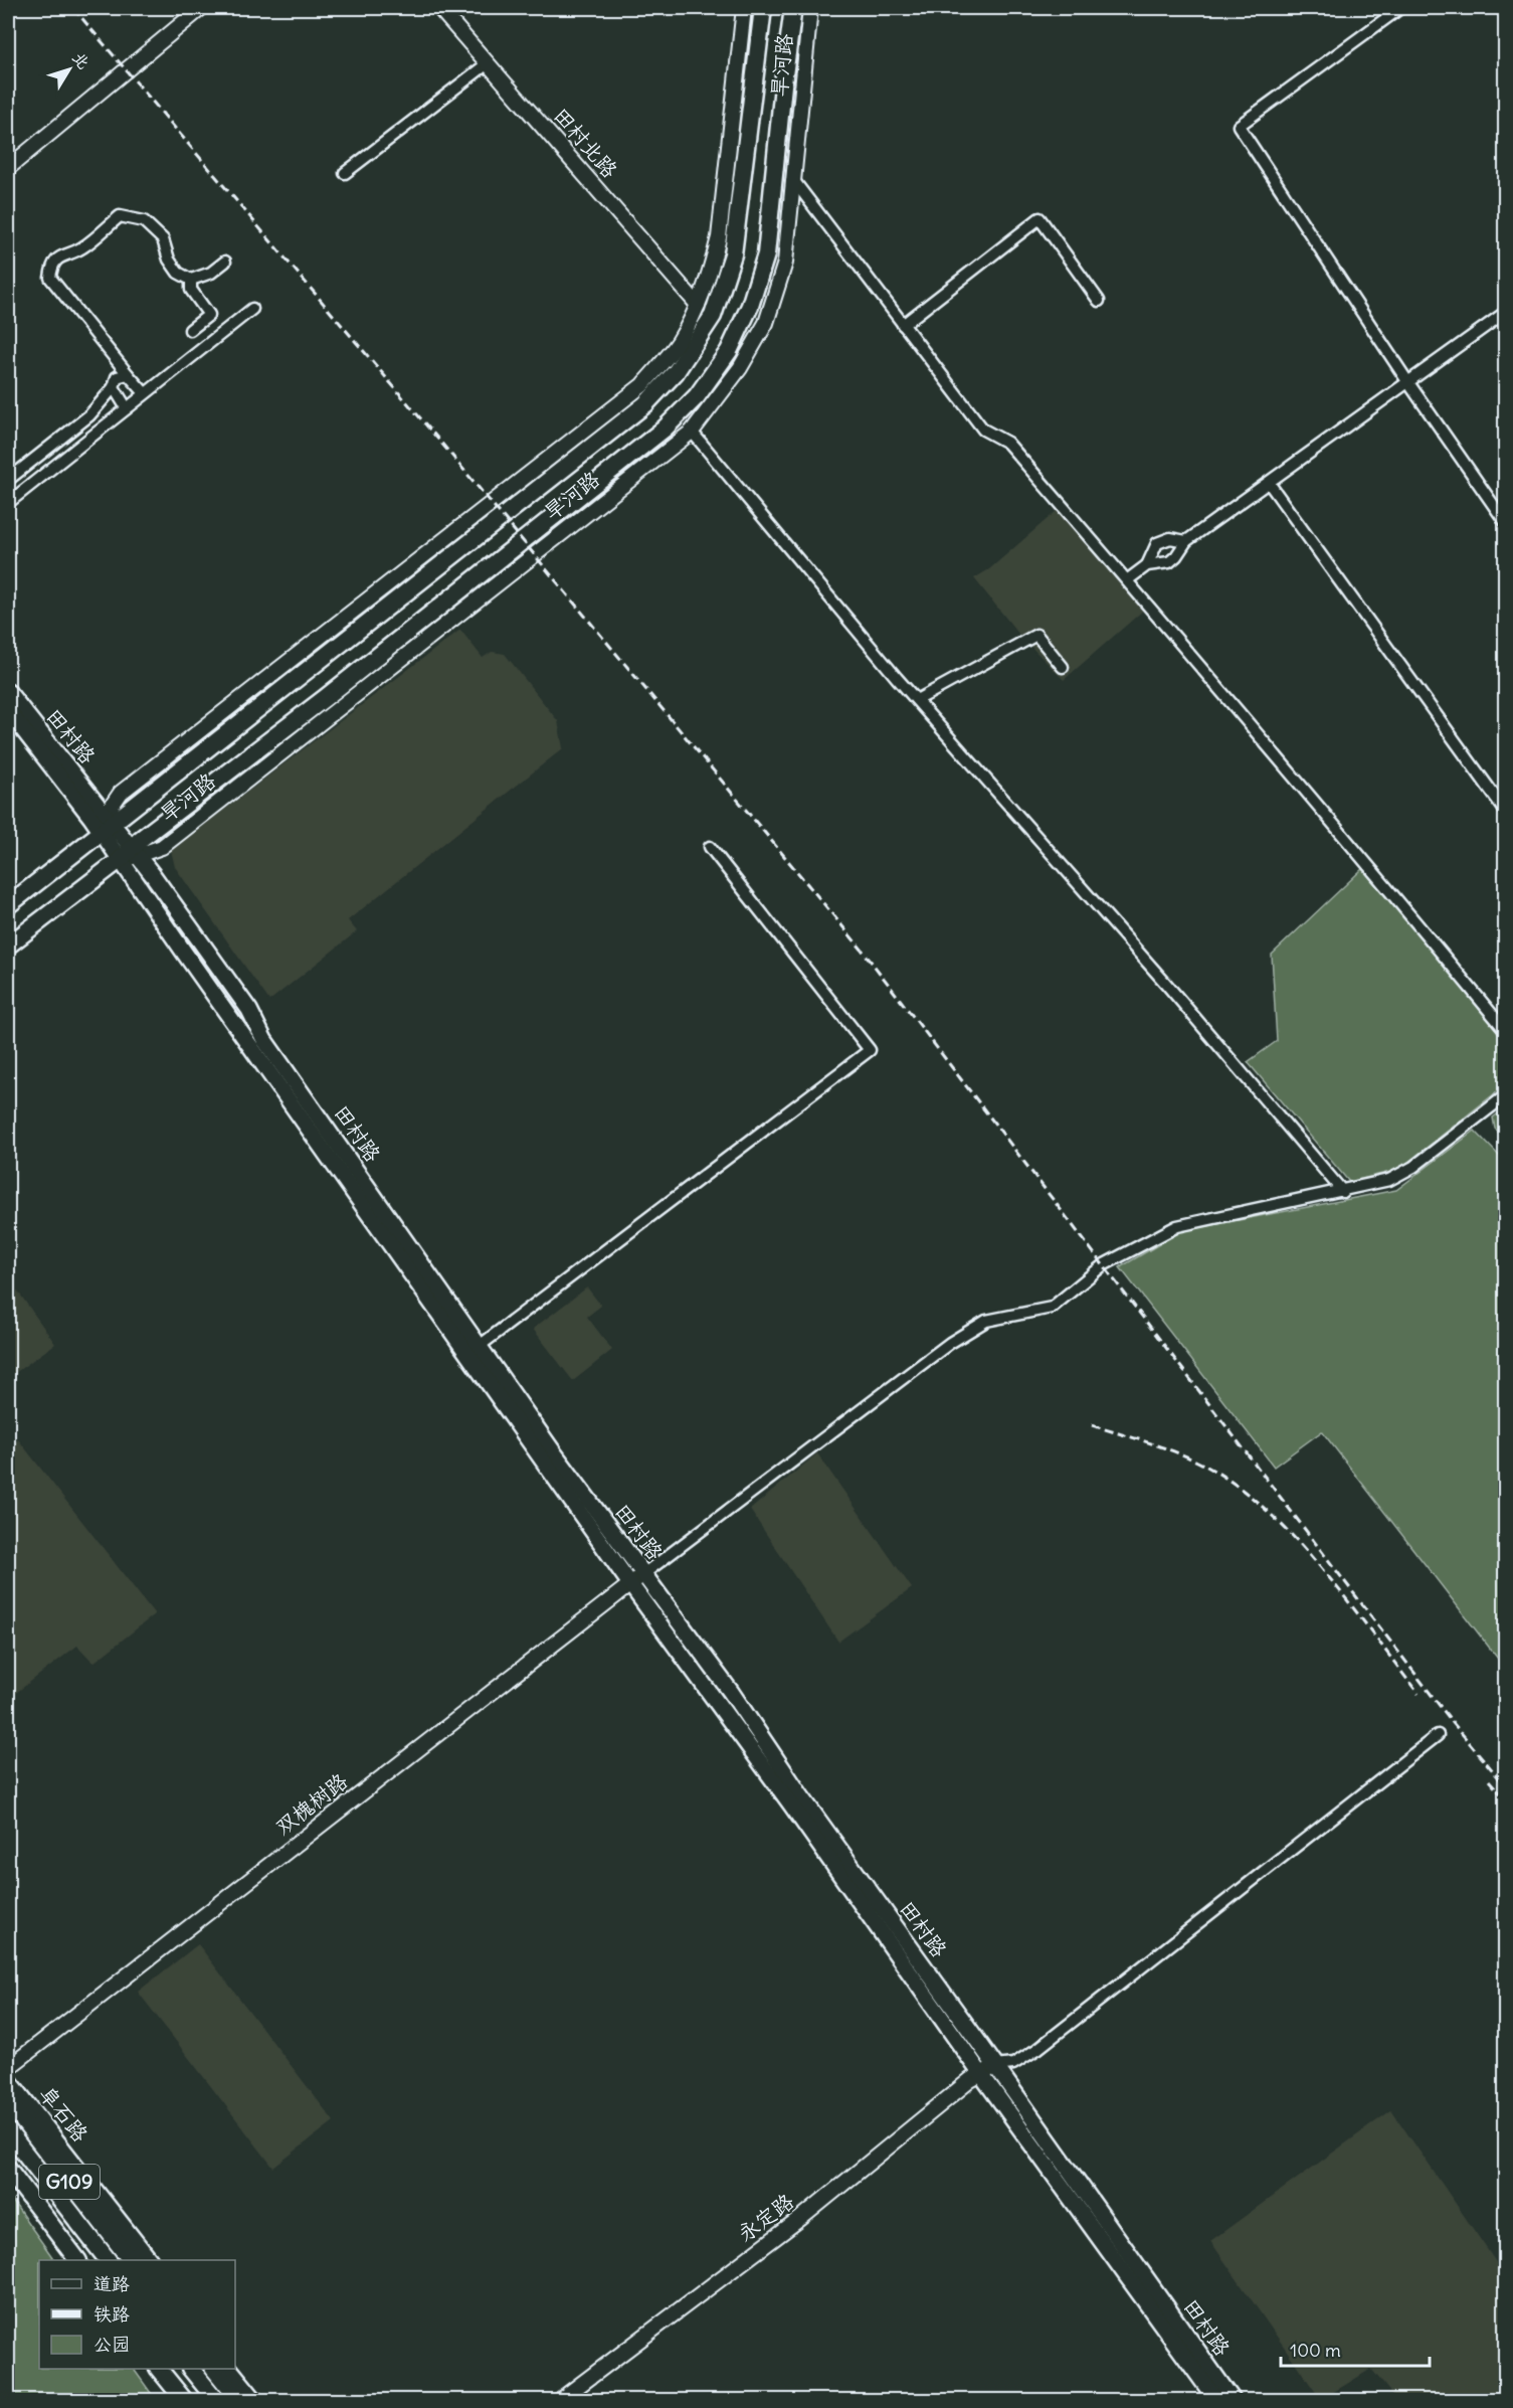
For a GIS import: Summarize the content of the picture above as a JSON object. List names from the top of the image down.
{
  "streets": {
    "main road": [
      "旱河路",
      "田村路",
      "阜石路",
      "G109"
    ],
    "street": ["田村北路", "双槐树路", "永定路"]
  },
  "crossings": [
    ["旱河路", "田村北路"],
    ["旱河路", "田村路"],
    ["田村路", "双槐树路"],
    ["田村路", "永定路"]
  ],
  "legend": ["道路", "铁路", "公园"],
  "scale_bar": "100 m",
  "north": "top right"
}
